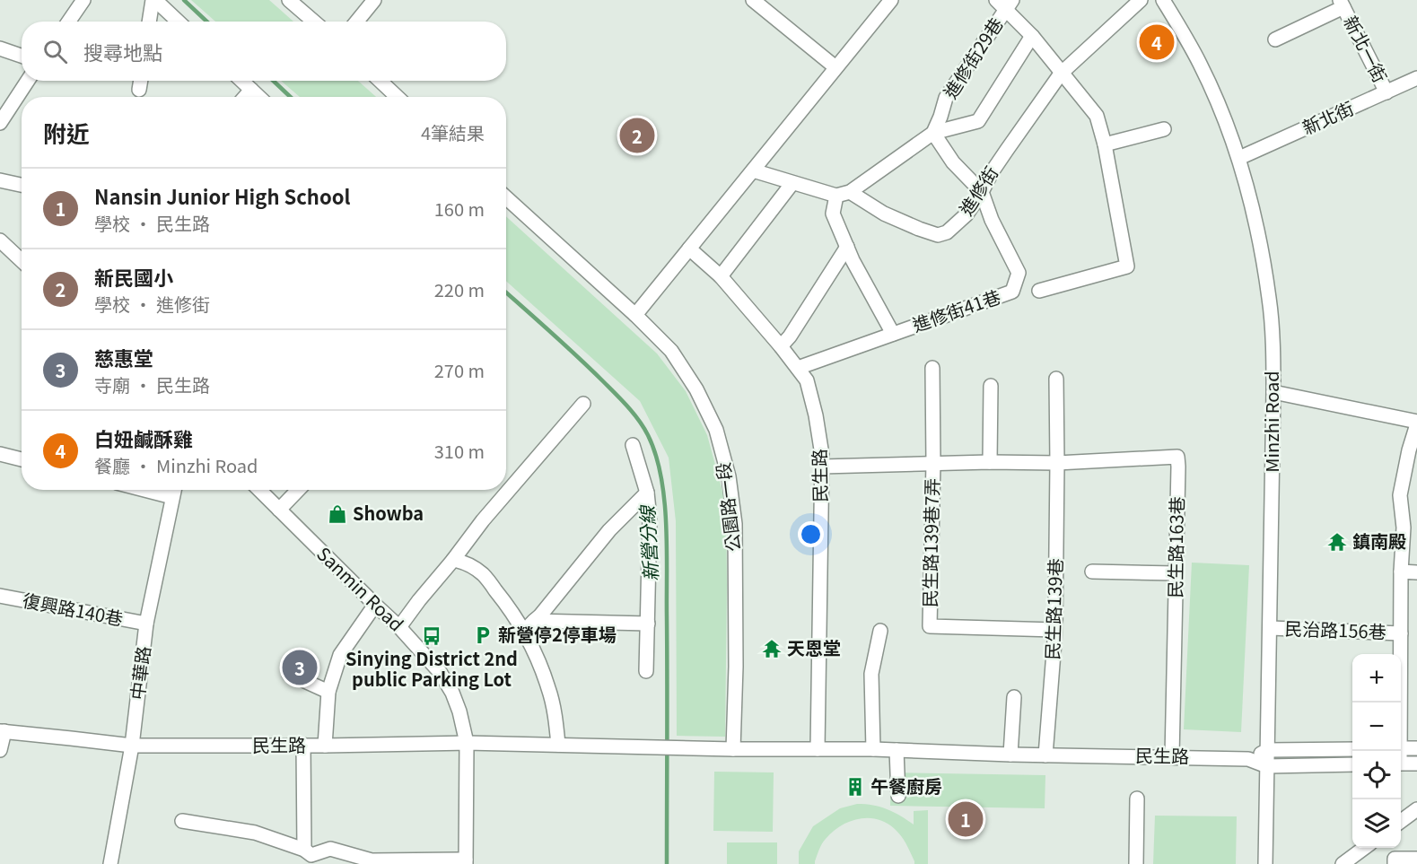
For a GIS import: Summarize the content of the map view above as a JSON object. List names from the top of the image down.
{
  "streets": {
    "street": [
      "新北一街",
      "進修街29巷",
      "新北街",
      "進修街",
      "進修街41巷",
      "Minzhi Road",
      "民生路",
      "公園路一段",
      "民生路139巷7弄",
      "民生路163巷",
      "Sanmin Road",
      "民生路139巷",
      "復興路140巷",
      "民治路156巷",
      "中華路"
    ]
  },
  "crossings": [
    ["新北一街", "新北街"],
    ["進修街29巷", "進修街"],
    ["進修街29巷", "進修街41巷"],
    ["新北街", "Minzhi Road"],
    ["進修街", "進修街41巷"],
    ["Minzhi Road", "民生路"],
    ["Minzhi Road", "民治路156巷"],
    ["民生路", "公園路一段"],
    ["民生路", "民生路163巷"],
    ["民生路", "Sanmin Road"],
    ["民生路", "民生路139巷"],
    ["民生路", "中華路"],
    ["民生路139巷7弄", "民生路163巷"],
    ["民生路139巷7弄", "民生路139巷"],
    ["民生路163巷", "民生路139巷"],
    ["復興路140巷", "中華路"]
  ],
  "water": ["新營分線"],
  "places": {
    "shop": ["Showba"],
    "temple": ["鎮南殿", "天恩堂"],
    "parking": ["新營停2停車場"],
    "bus stop": ["Sinying District 2nd public Parking Lot"],
    "building": ["午餐廚房"]
  },
  "page": {
    "search": "搜尋地點",
    "pins": [
      "4",
      "2",
      "3",
      "1"
    ],
    "heading": ["附近", "4筆結果"],
    "list": [
      {
        "mark": "1",
        "name": "Nansin Junior High School",
        "note": "學校 · 民生路",
        "value": "160 m"
      },
      {
        "mark": "2",
        "name": "新民國小",
        "note": "學校 · 進修街",
        "value": "220 m"
      },
      {
        "mark": "3",
        "name": "慈惠堂",
        "note": "寺廟 · 民生路",
        "value": "270 m"
      },
      {
        "mark": "4",
        "name": "白妞鹹酥雞",
        "note": "餐廳 · Minzhi Road",
        "value": "310 m"
      }
    ],
    "map_buttons": ["+", "−"]
  }
}
